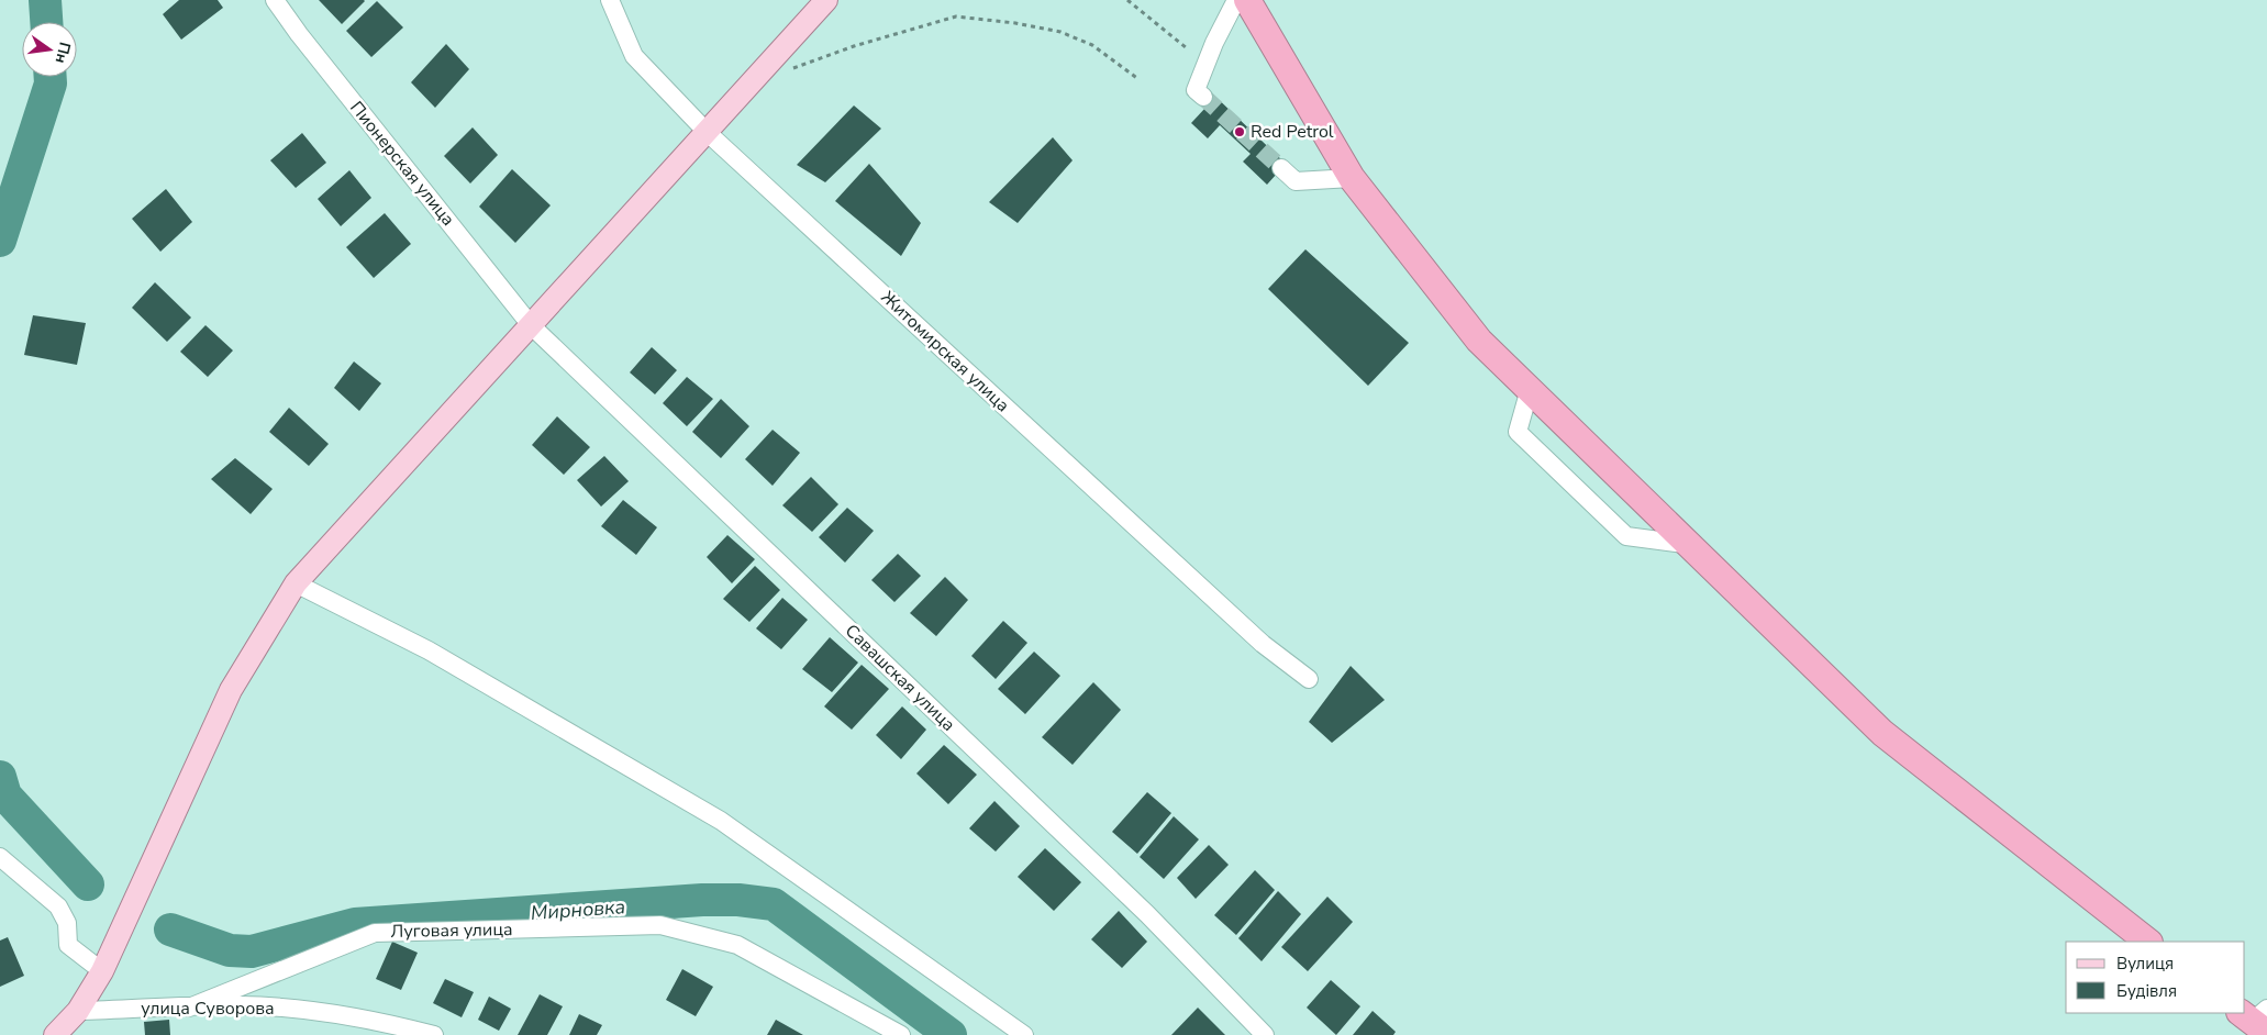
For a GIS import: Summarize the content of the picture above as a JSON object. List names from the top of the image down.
{
  "streets": {
    "street": [
      "Пионерская улица",
      "Житомирская улица",
      "Савашская улица",
      "Луговая улица",
      "улица Суворова"
    ]
  },
  "crossings": [
    ["Пионерская улица", "Савашская улица"],
    ["Луговая улица", "улица Суворова"]
  ],
  "water": ["Мирновка"],
  "places": ["Red Petrol"],
  "legend": ["Вулиця", "Будівля"],
  "north": "right"
}
